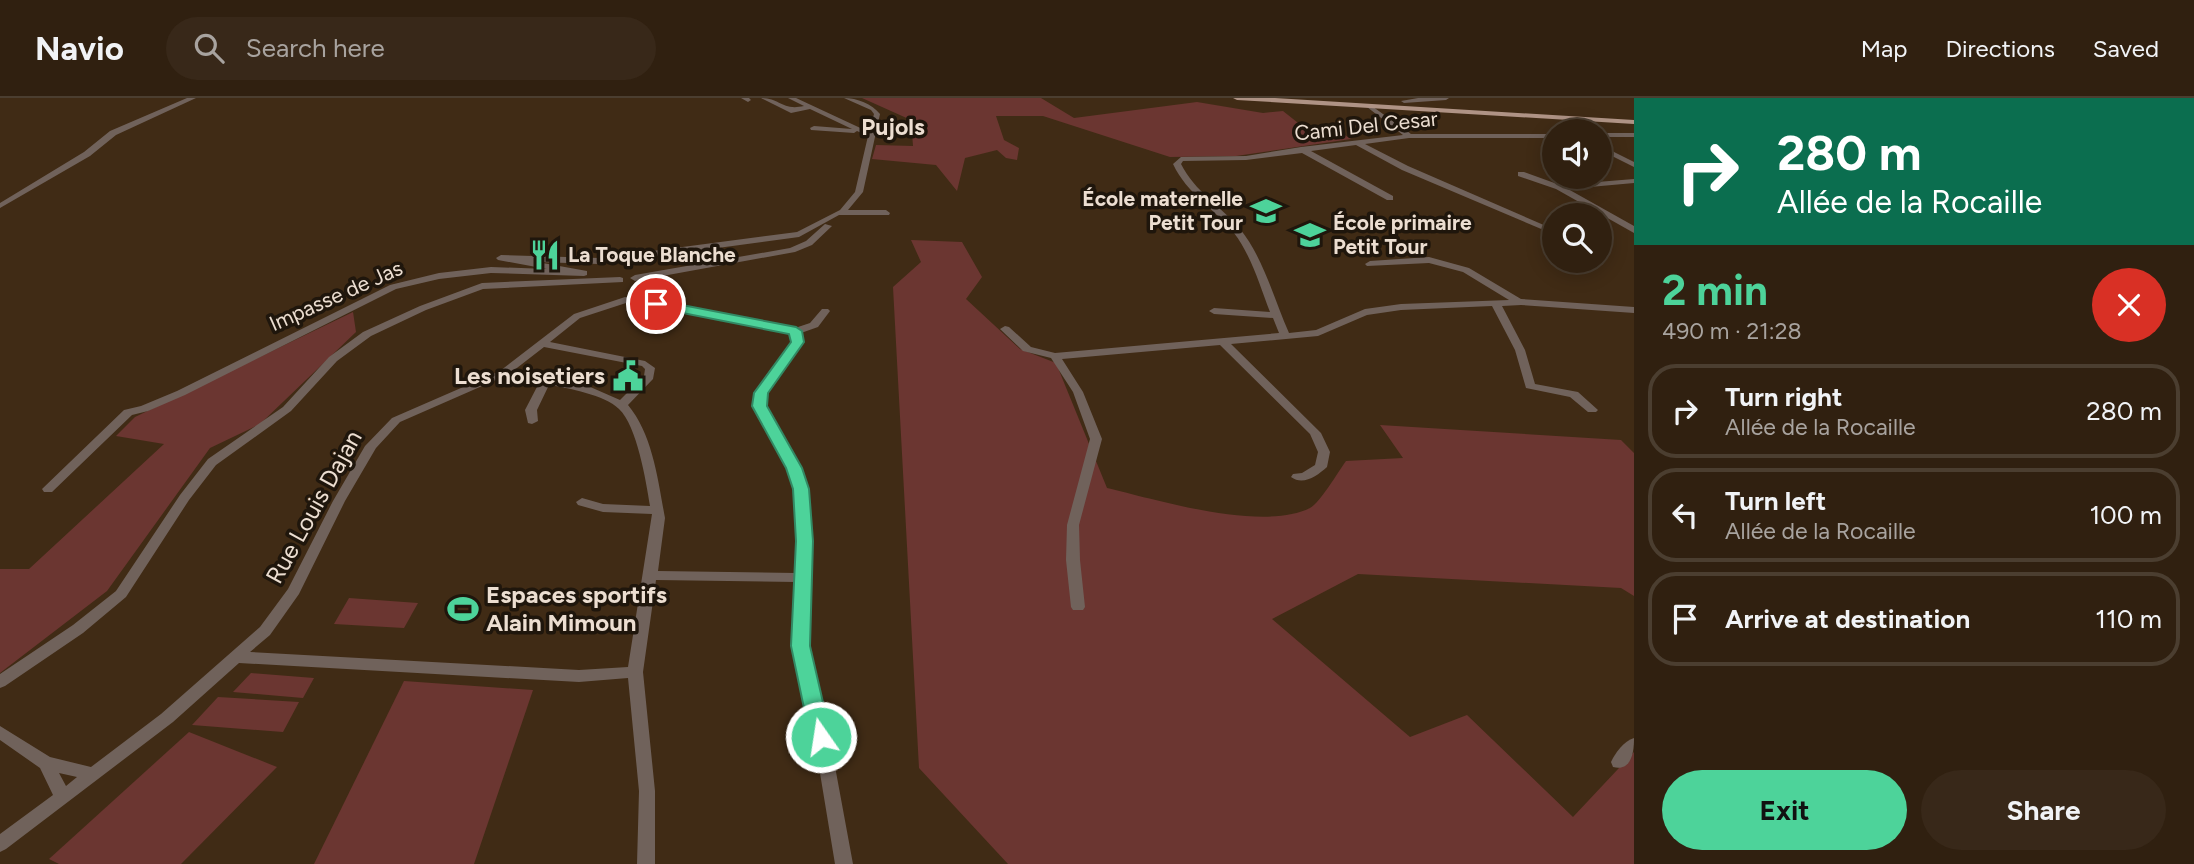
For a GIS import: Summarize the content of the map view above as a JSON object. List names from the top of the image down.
{
  "streets": {
    "street": ["Cami Del Cesar", "Impasse de Jas", "Rue Louis Dajan"]
  },
  "districts": ["Pujols"],
  "places": {
    "school or university": ["École maternelle Petit Tour", "École primaire Petit Tour"],
    "restaurant": ["La Toque Blanche"],
    "public building": ["Les noisetiers"],
    "sports": ["Espaces sportifs Alain Mimoun"]
  },
  "page": {
    "header": "Navio",
    "search": "Search here",
    "nav": ["Map", "Directions", "Saved"],
    "turn": ["280 m", "Allée de la Rocaille"],
    "heading": ["2 min", "490 m · 21:28"],
    "list": [
      {
        "name": "Turn right",
        "note": "Allée de la Rocaille",
        "value": "280 m"
      },
      {
        "name": "Turn left",
        "note": "Allée de la Rocaille",
        "value": "100 m"
      },
      {
        "name": "Arrive at destination",
        "value": "110 m"
      }
    ],
    "buttons": ["Exit", "Share"]
  }
}
